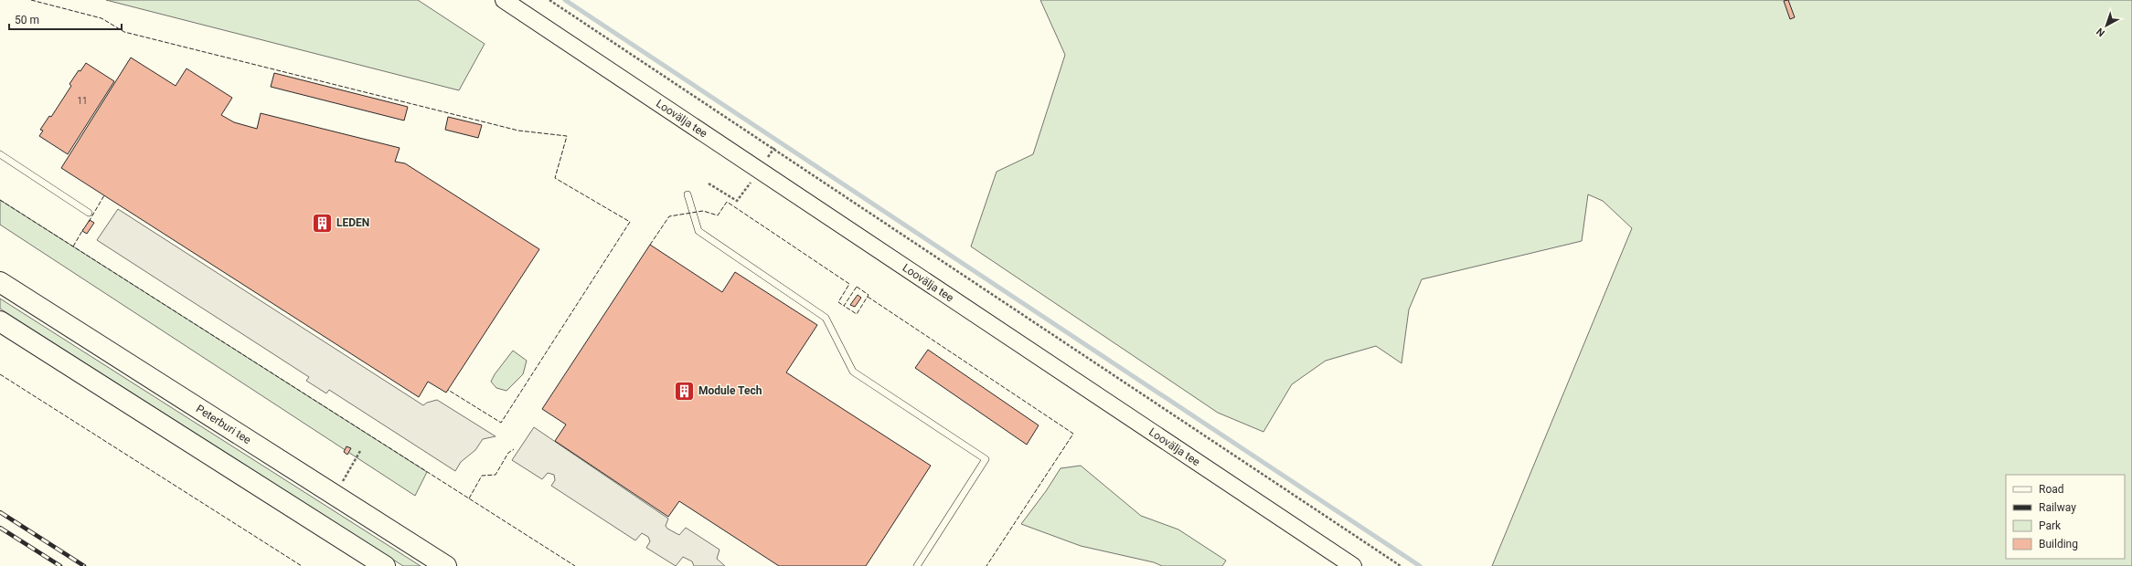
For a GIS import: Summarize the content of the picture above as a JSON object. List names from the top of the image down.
{
  "streets": {
    "highway": ["Peterburi tee"],
    "street": ["Loovälja tee"]
  },
  "places": {
    "building": ["LEDEN", "Module Tech"]
  },
  "house_numbers": ["11"],
  "legend": [
    "Road",
    "Railway",
    "Park",
    "Building"
  ],
  "scale_bar": "50 m",
  "north": "bottom left"
}
